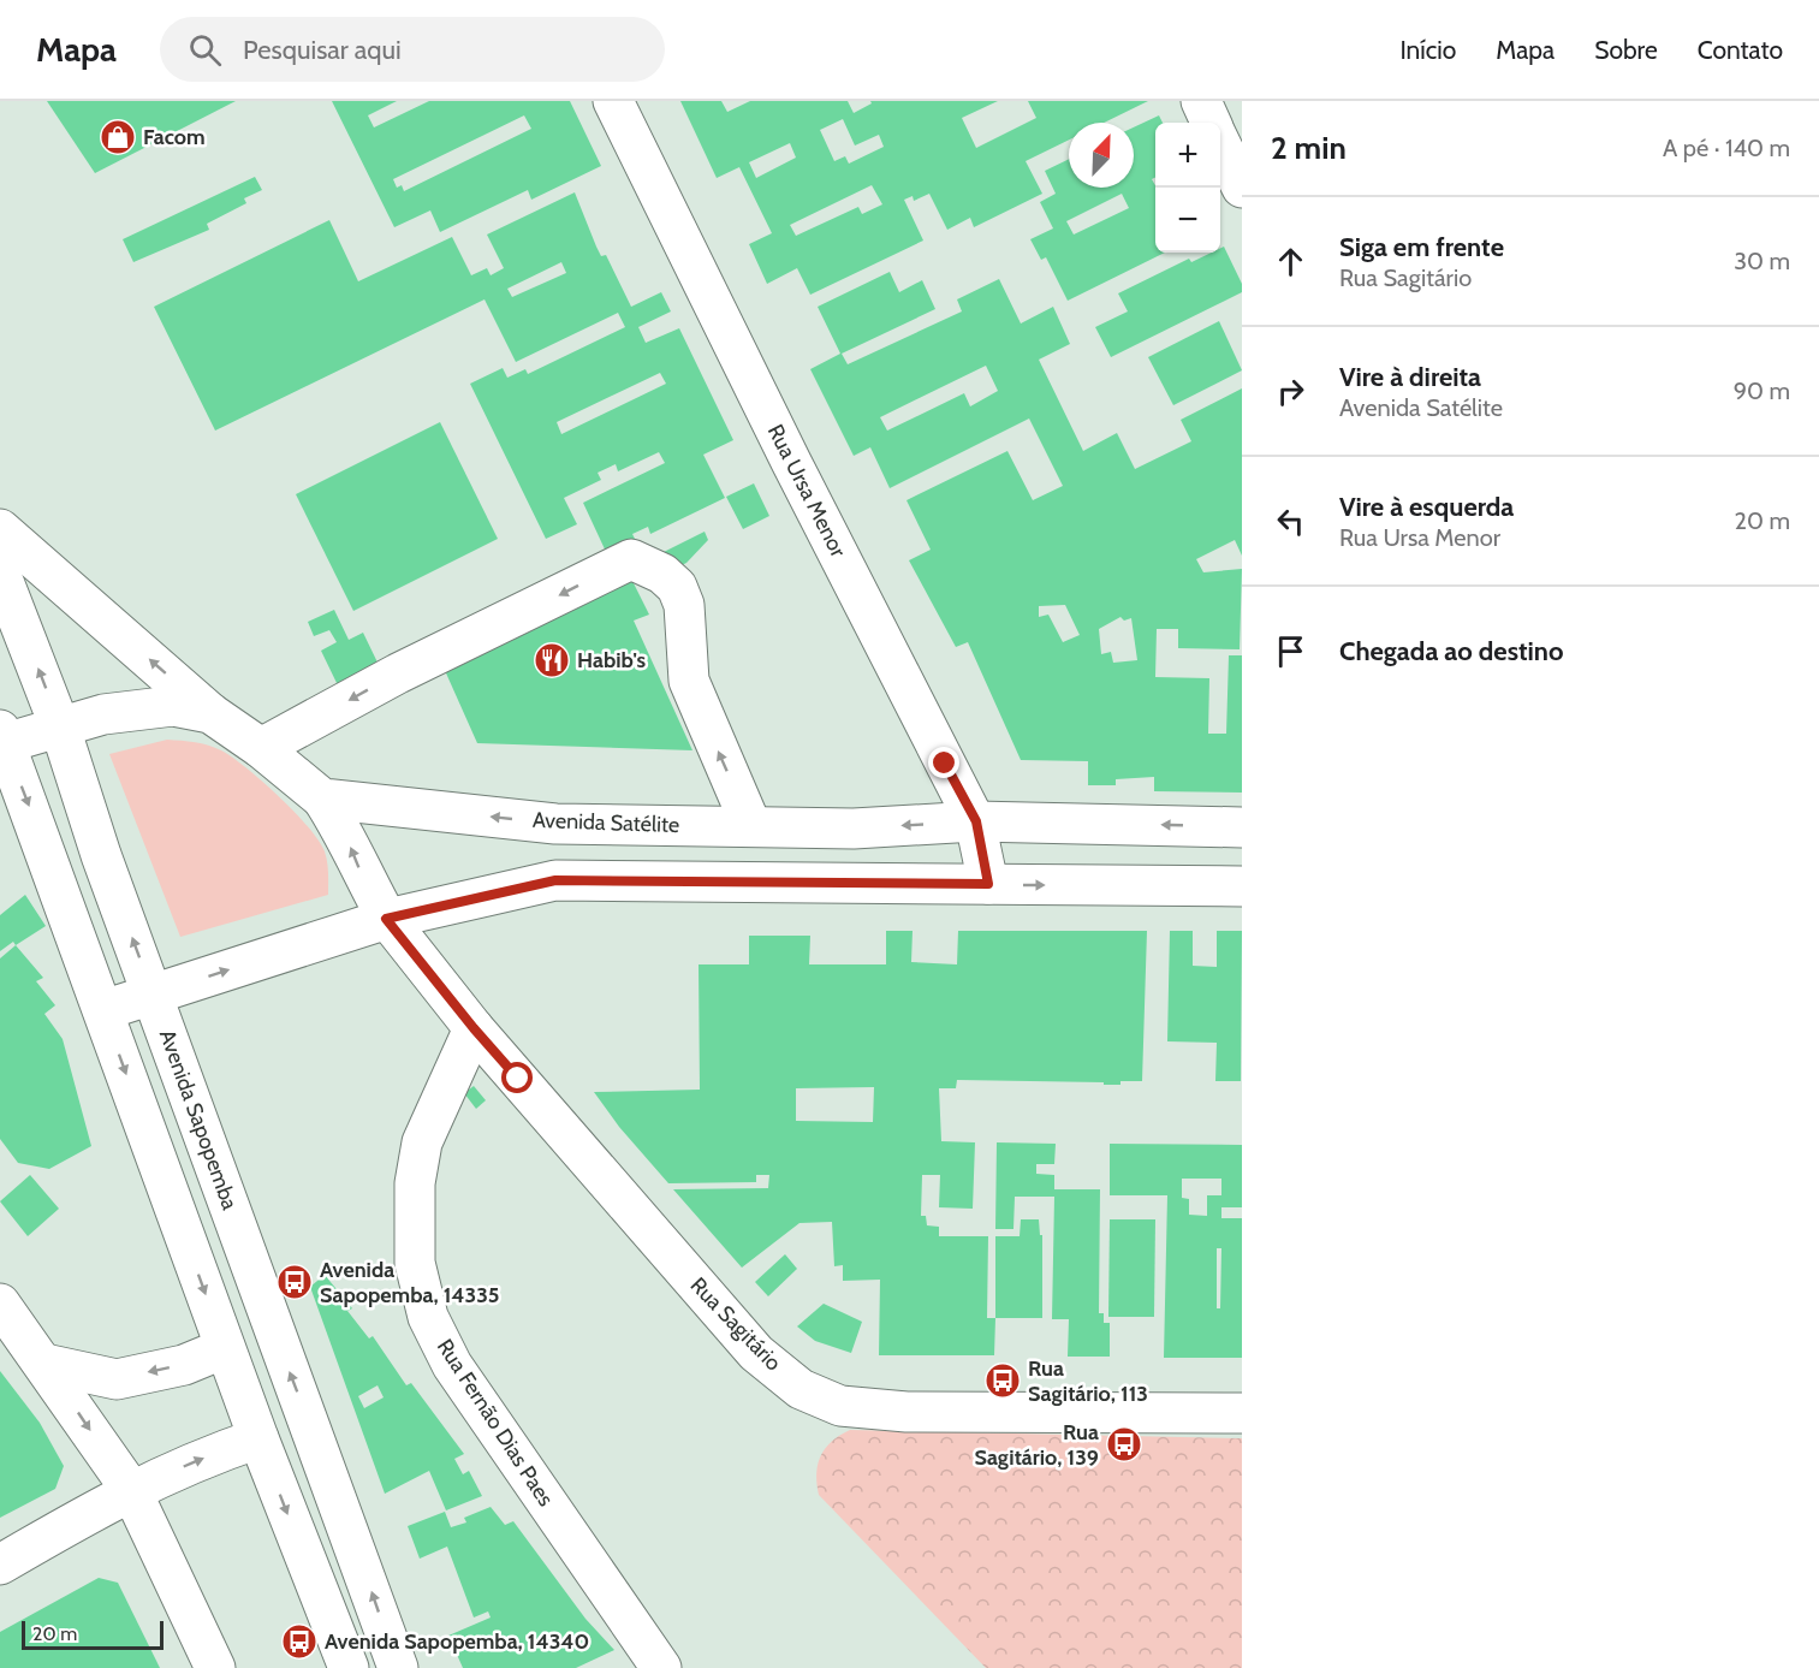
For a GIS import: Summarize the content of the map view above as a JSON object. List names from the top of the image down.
{
  "streets": {
    "main road": [
      "Rua Ursa Menor",
      "Avenida Satélite",
      "Avenida Sapopemba",
      "Rua Sagitário",
      "Rua Fernão Dias Paes"
    ]
  },
  "crossings": [
    ["Rua Ursa Menor", "Avenida Satélite"],
    ["Avenida Satélite", "Rua Sagitário"],
    ["Rua Sagitário", "Rua Fernão Dias Paes"]
  ],
  "places": {
    "shop": ["Facom"],
    "restaurant": ["Habib's"],
    "bus stop": [
      "Avenida Sapopemba, 14335",
      "Rua Sagitário, 113",
      "Rua Sagitário, 139",
      "Avenida Sapopemba, 14340"
    ]
  },
  "scale_bar": "20 m",
  "north": "top right",
  "page": {
    "header": "Mapa",
    "search": "Pesquisar aqui",
    "nav": [
      "Início",
      "Mapa",
      "Sobre",
      "Contato"
    ],
    "heading": ["2 min", "A pé · 140 m"],
    "map_buttons": ["+", "−"],
    "list": [
      ["Siga em frente", "Rua Sagitário", "30 m"],
      ["Vire à direita", "Avenida Satélite", "90 m"],
      ["Vire à esquerda", "Rua Ursa Menor", "20 m"],
      "Chegada ao destino"
    ],
    "scale": "20 m"
  }
}
